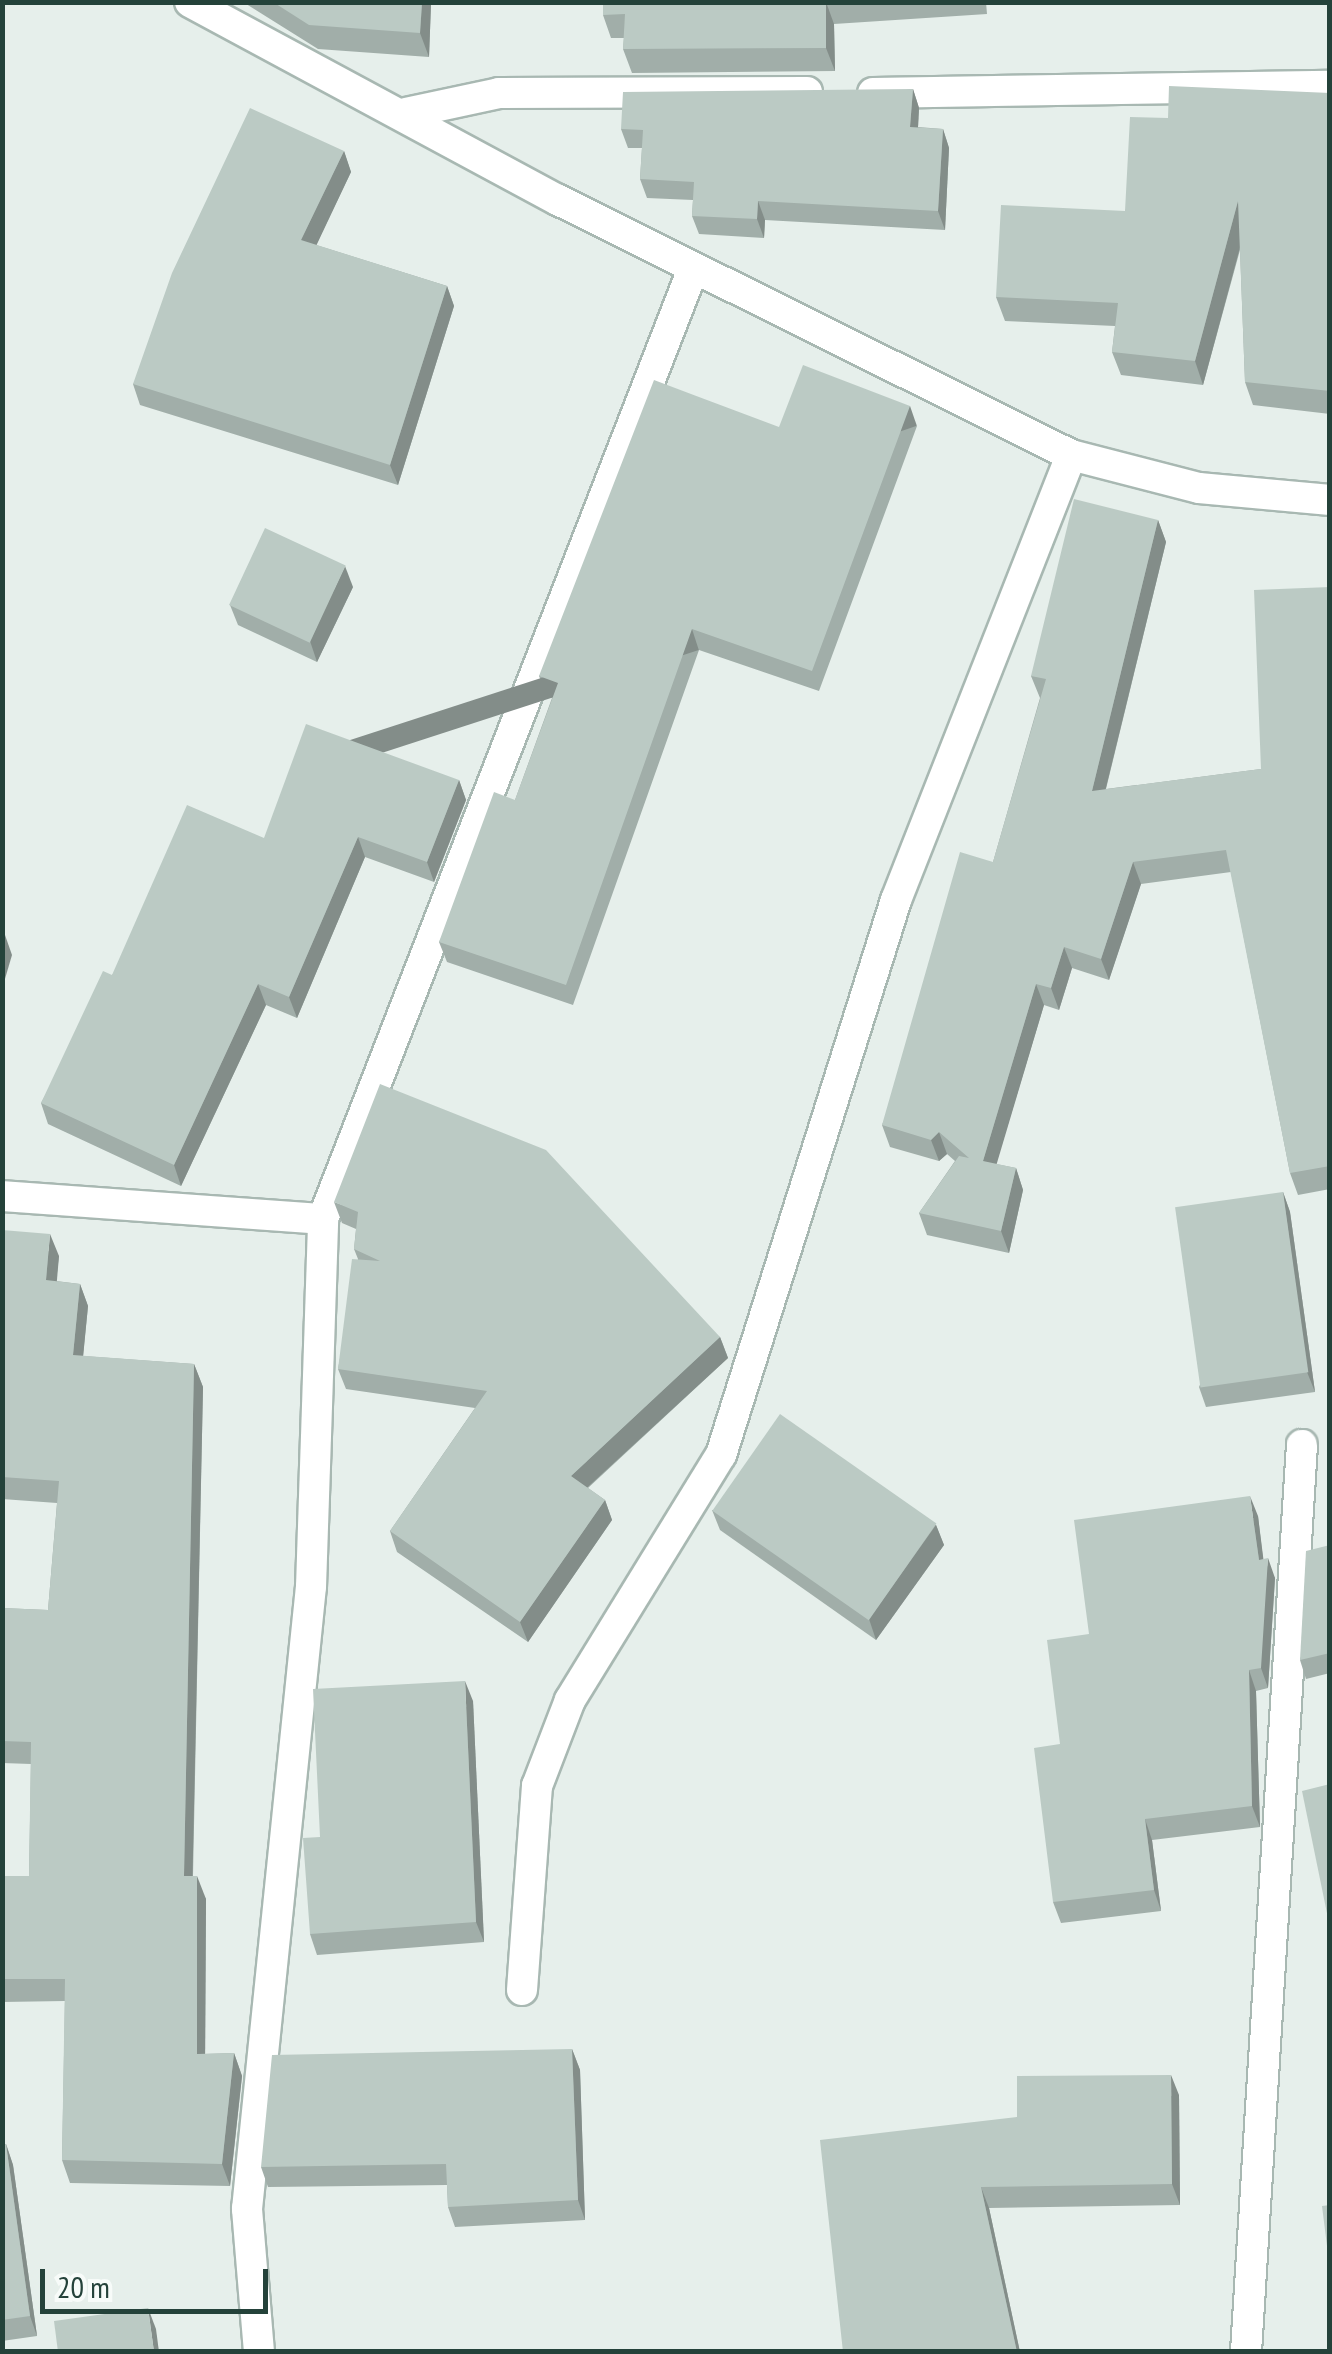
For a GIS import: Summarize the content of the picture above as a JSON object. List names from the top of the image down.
{
  "scale_bar": "20 m"
}
